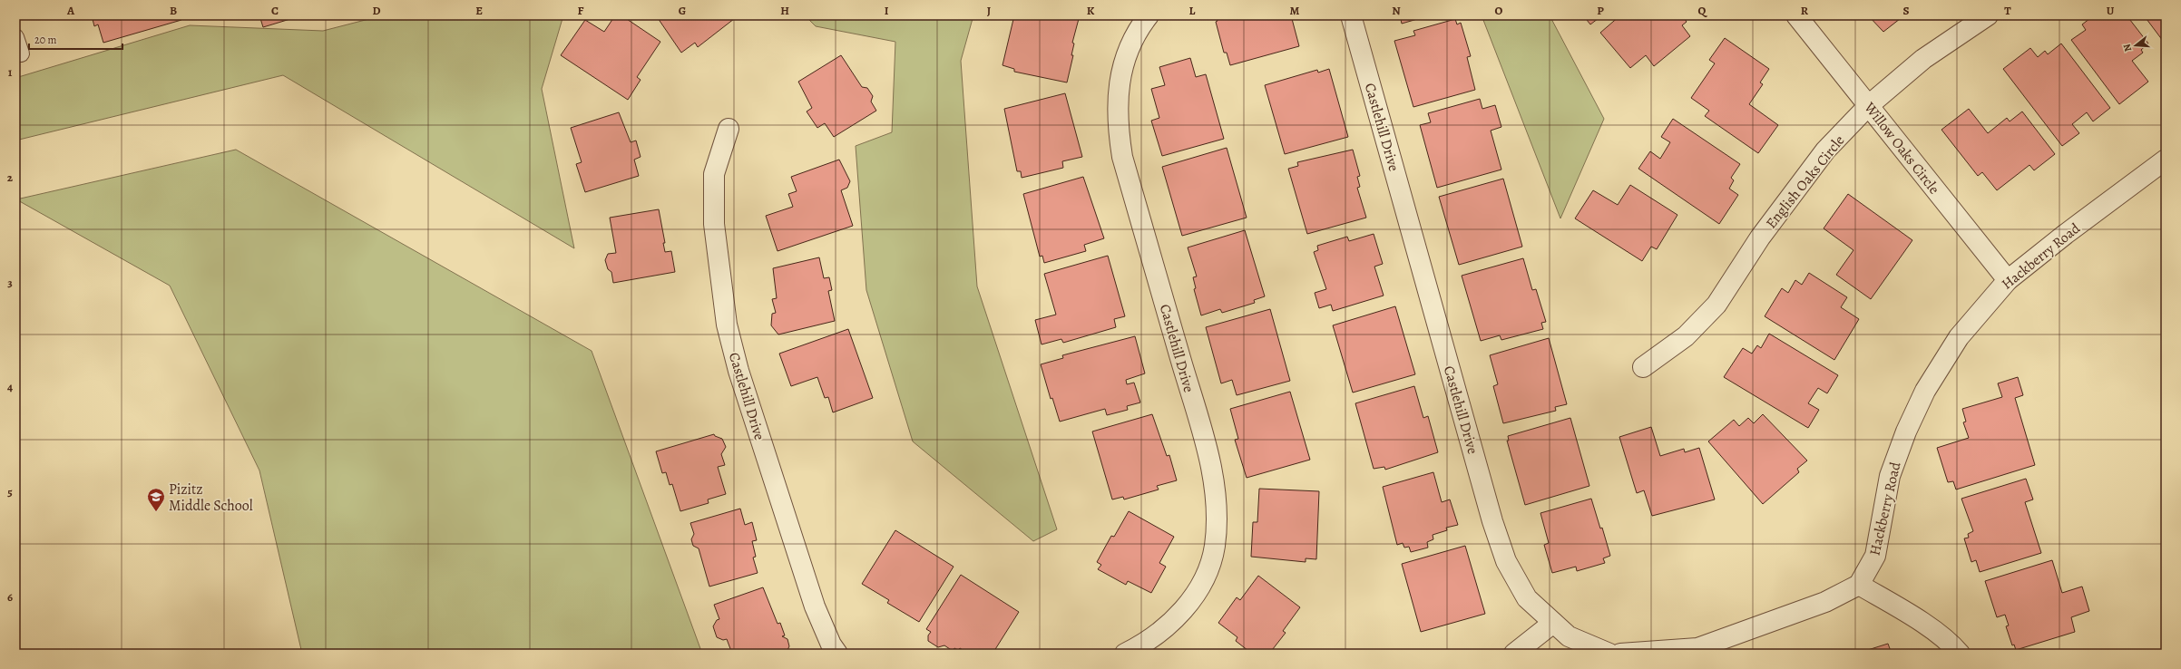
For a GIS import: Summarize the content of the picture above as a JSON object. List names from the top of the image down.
{
  "streets": {
    "street": [
      "Castlehill Drive",
      "Willow Oaks Circle",
      "English Oaks Circle",
      "Hackberry Road"
    ]
  },
  "crossings": [
    ["Willow Oaks Circle", "English Oaks Circle"],
    ["Willow Oaks Circle", "Hackberry Road"]
  ],
  "places": {
    "school or university": ["Pizitz Middle School"]
  },
  "scale_bar": "20 m",
  "north": "left",
  "grid": {
    "columns": [
      "A",
      "B",
      "C",
      "D",
      "E",
      "F",
      "G",
      "H",
      "I",
      "J",
      "K",
      "L",
      "M",
      "N",
      "O",
      "P",
      "Q",
      "R",
      "S",
      "T",
      "U"
    ],
    "rows": [
      "1",
      "2",
      "3",
      "4",
      "5",
      "6"
    ]
  }
}
